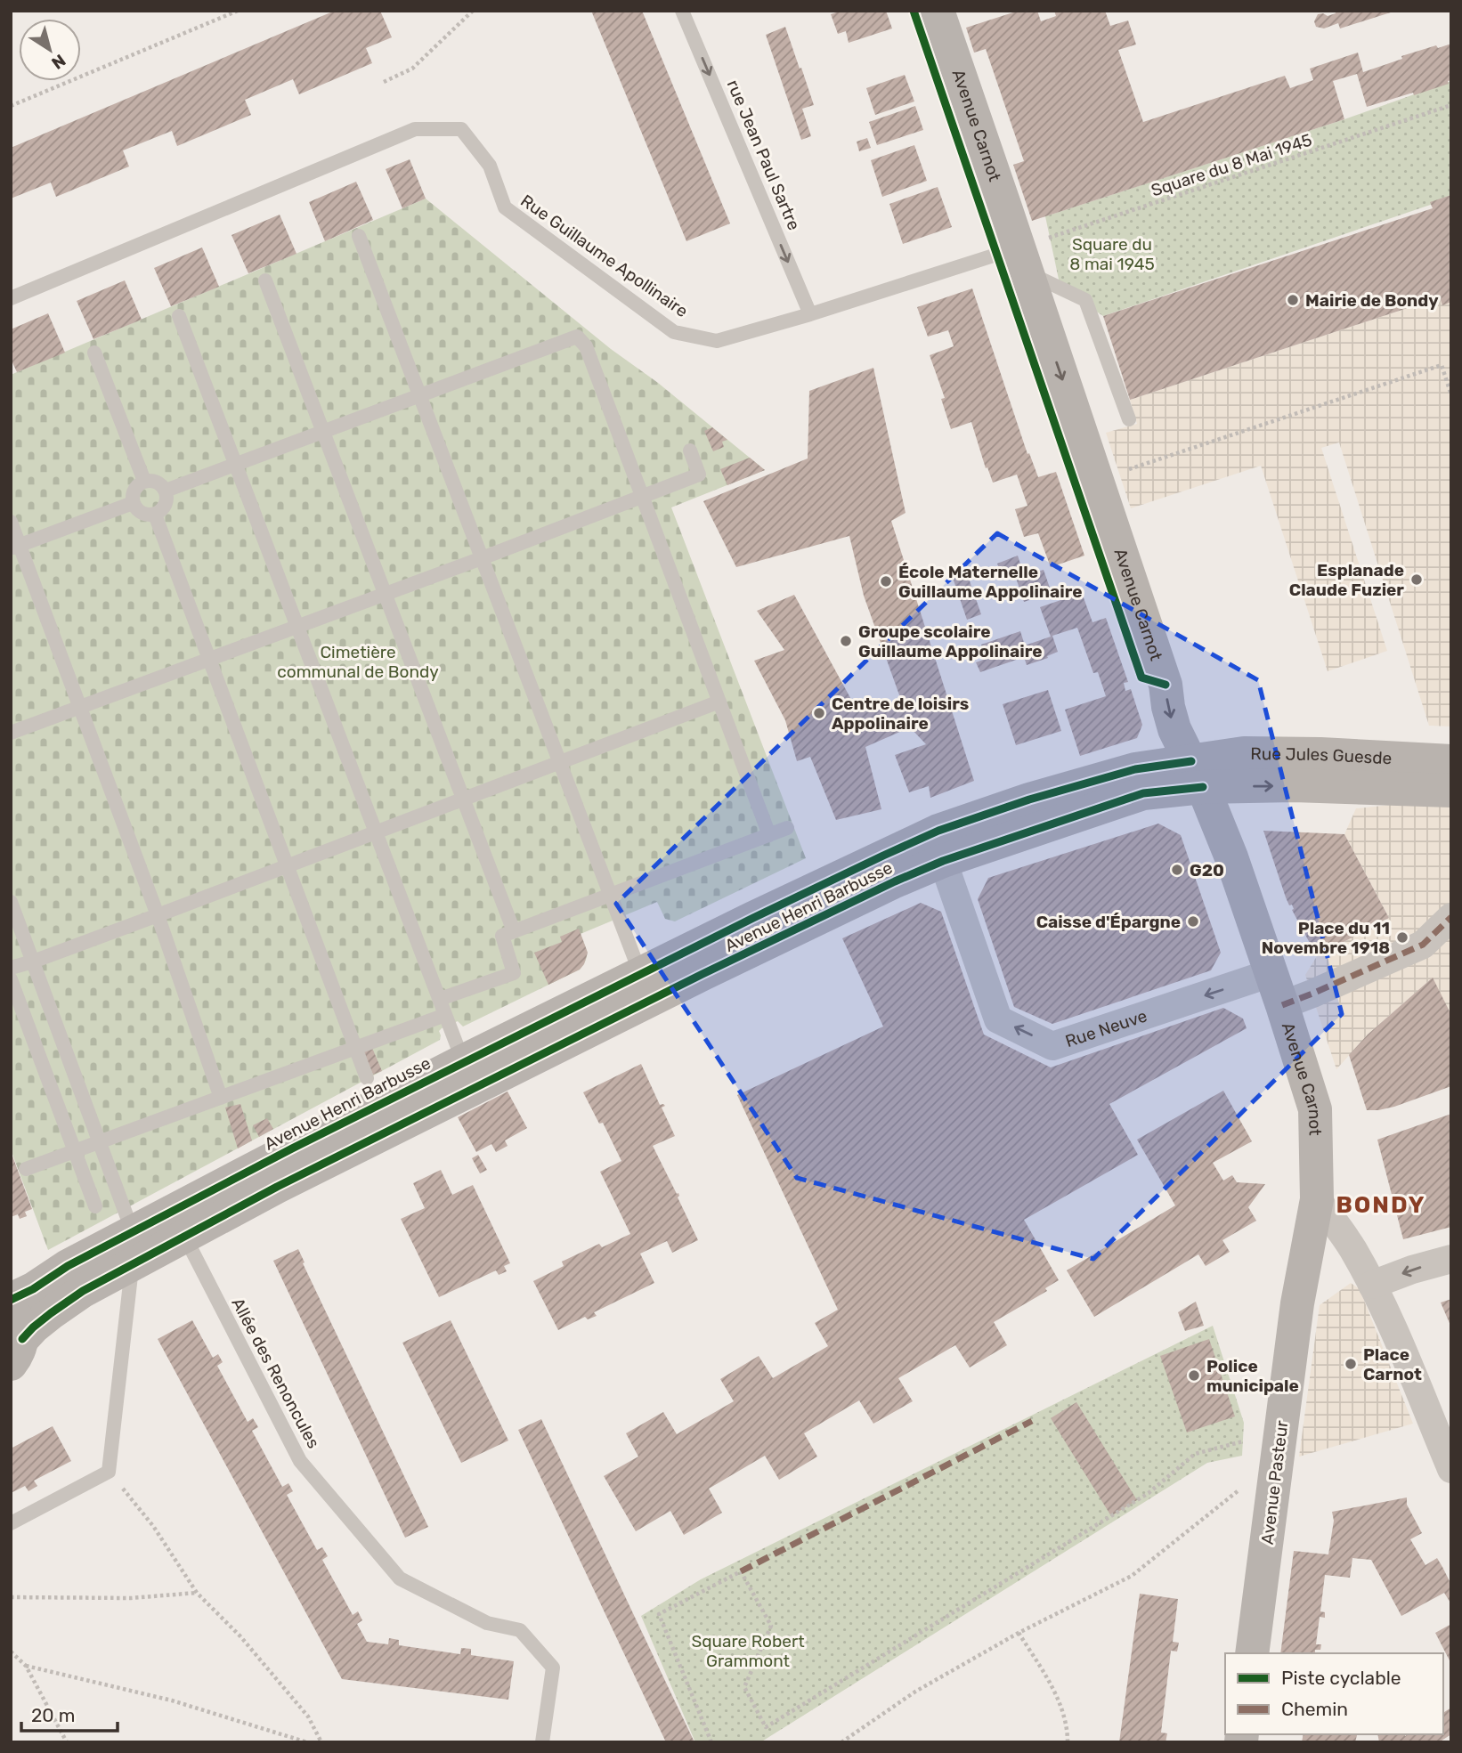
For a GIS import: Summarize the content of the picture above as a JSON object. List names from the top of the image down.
{
  "streets": {
    "street": [
      "Avenue Carnot",
      "Rue Jules Guesde",
      "Avenue Henri Barbusse",
      "Rue Neuve",
      "Avenue Pasteur"
    ],
    "lane": ["rue Jean Paul Sartre", "Rue Guillaume Apollinaire", "Allée des Renoncules"],
    "path": ["Square du 8 Mai 1945"]
  },
  "crossings": [
    ["Avenue Carnot", "Square du 8 Mai 1945"],
    ["Avenue Carnot", "Rue Guillaume Apollinaire"],
    ["Avenue Carnot", "Rue Jules Guesde"],
    ["Avenue Carnot", "Avenue Henri Barbusse"],
    ["Avenue Carnot", "Rue Neuve"],
    ["Avenue Carnot", "Avenue Pasteur"],
    ["rue Jean Paul Sartre", "Rue Guillaume Apollinaire"],
    ["Square du 8 Mai 1945", "Rue Guillaume Apollinaire"],
    ["Rue Jules Guesde", "Avenue Henri Barbusse"],
    ["Avenue Henri Barbusse", "Rue Neuve"],
    ["Avenue Henri Barbusse", "Allée des Renoncules"]
  ],
  "one_way": ["Avenue Carnot", "rue Jean Paul Sartre"],
  "districts": ["BONDY"],
  "parks": ["Square du 8 mai 1945", "Cimetière communal de Bondy", "Square Robert Grammont"],
  "places": [
    "Mairie de Bondy",
    "Esplanade Claude Fuzier",
    "École Maternelle Guillaume Appolinaire",
    "Groupe scolaire Guillaume Appolinaire",
    "Centre de loisirs Appolinaire",
    "G20",
    "Caisse d'Épargne",
    "Place du 11 Novembre 1918",
    "Place Carnot",
    "Police municipale"
  ],
  "legend": ["Piste cyclable", "Chemin"],
  "scale_bar": "20 m",
  "north": "bottom right"
}
